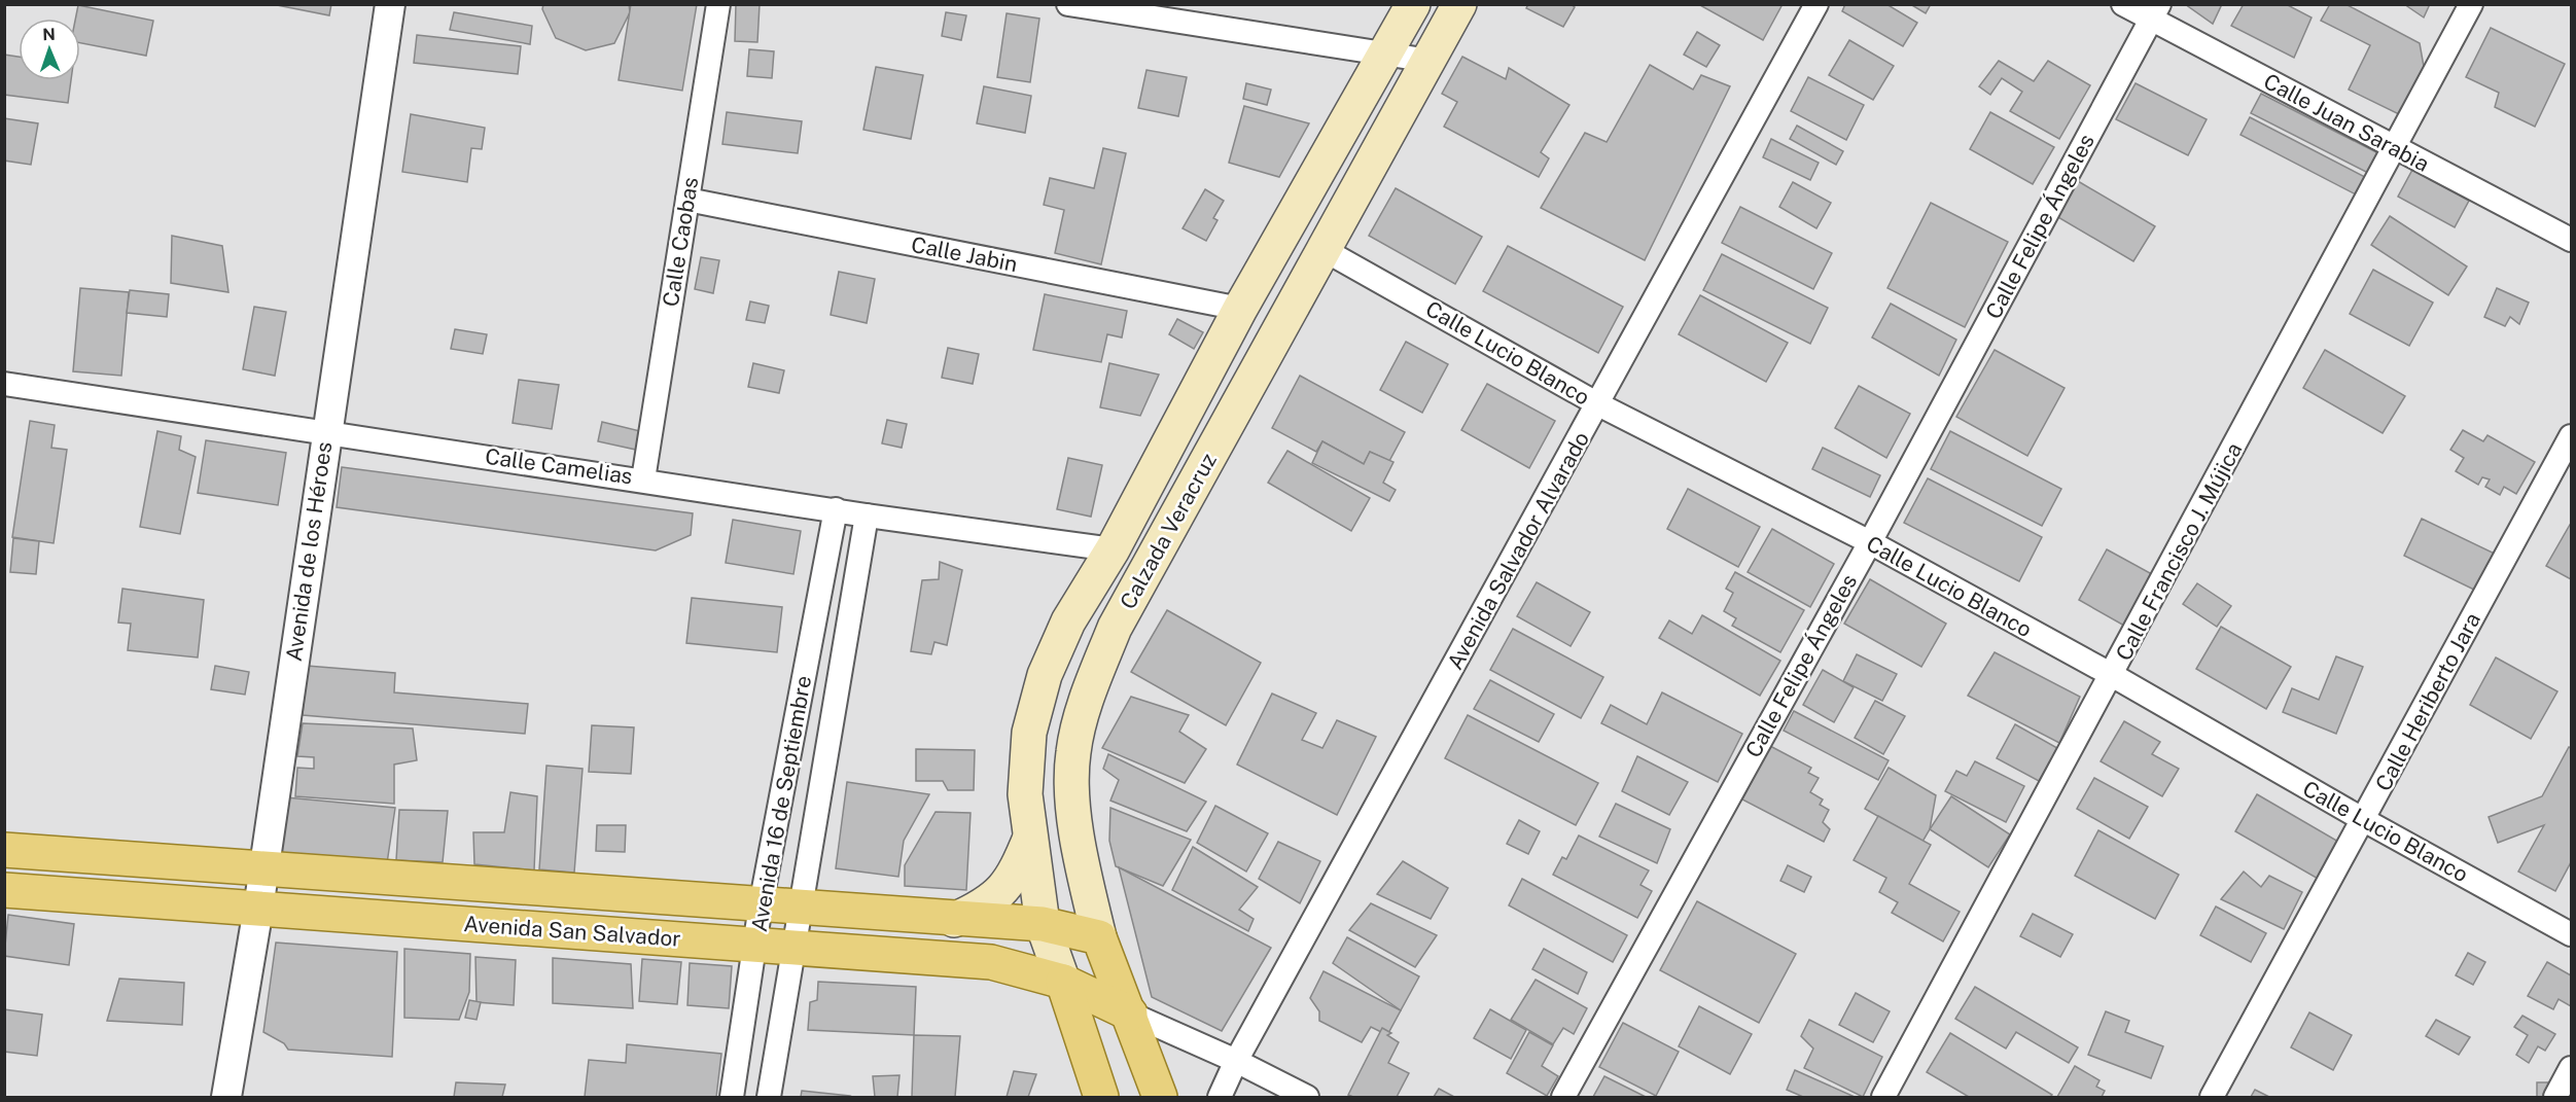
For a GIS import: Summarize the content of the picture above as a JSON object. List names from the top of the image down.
{
  "streets": {
    "main road": ["Calzada Veracruz", "Avenida San Salvador"],
    "street": [
      "Calle Juan Sarabia",
      "Calle Felipe Ángeles",
      "Calle Caobas",
      "Calle Jabin",
      "Calle Lucio Blanco",
      "Calle Camelias",
      "Avenida Salvador Alvarado",
      "Avenida de los Héroes",
      "Calle Francisco J. Mújica",
      "Calle Heriberto Jara",
      "Avenida 16 de Septiembre"
    ]
  },
  "crossings": [
    ["Calle Juan Sarabia", "Calle Felipe Ángeles"],
    ["Calle Juan Sarabia", "Calle Francisco J. Mújica"],
    ["Calle Felipe Ángeles", "Calle Lucio Blanco"],
    ["Calle Caobas", "Calle Jabin"],
    ["Calle Caobas", "Calle Camelias"],
    ["Calle Jabin", "Calzada Veracruz"],
    ["Calle Lucio Blanco", "Calzada Veracruz"],
    ["Calle Lucio Blanco", "Avenida Salvador Alvarado"],
    ["Calle Lucio Blanco", "Calle Francisco J. Mújica"],
    ["Calle Lucio Blanco", "Calle Heriberto Jara"],
    ["Calle Camelias", "Calzada Veracruz"],
    ["Calle Camelias", "Avenida de los Héroes"],
    ["Calle Camelias", "Avenida 16 de Septiembre"],
    ["Calzada Veracruz", "Avenida San Salvador"],
    ["Avenida de los Héroes", "Avenida San Salvador"],
    ["Avenida 16 de Septiembre", "Avenida San Salvador"]
  ],
  "north": "top"
}
